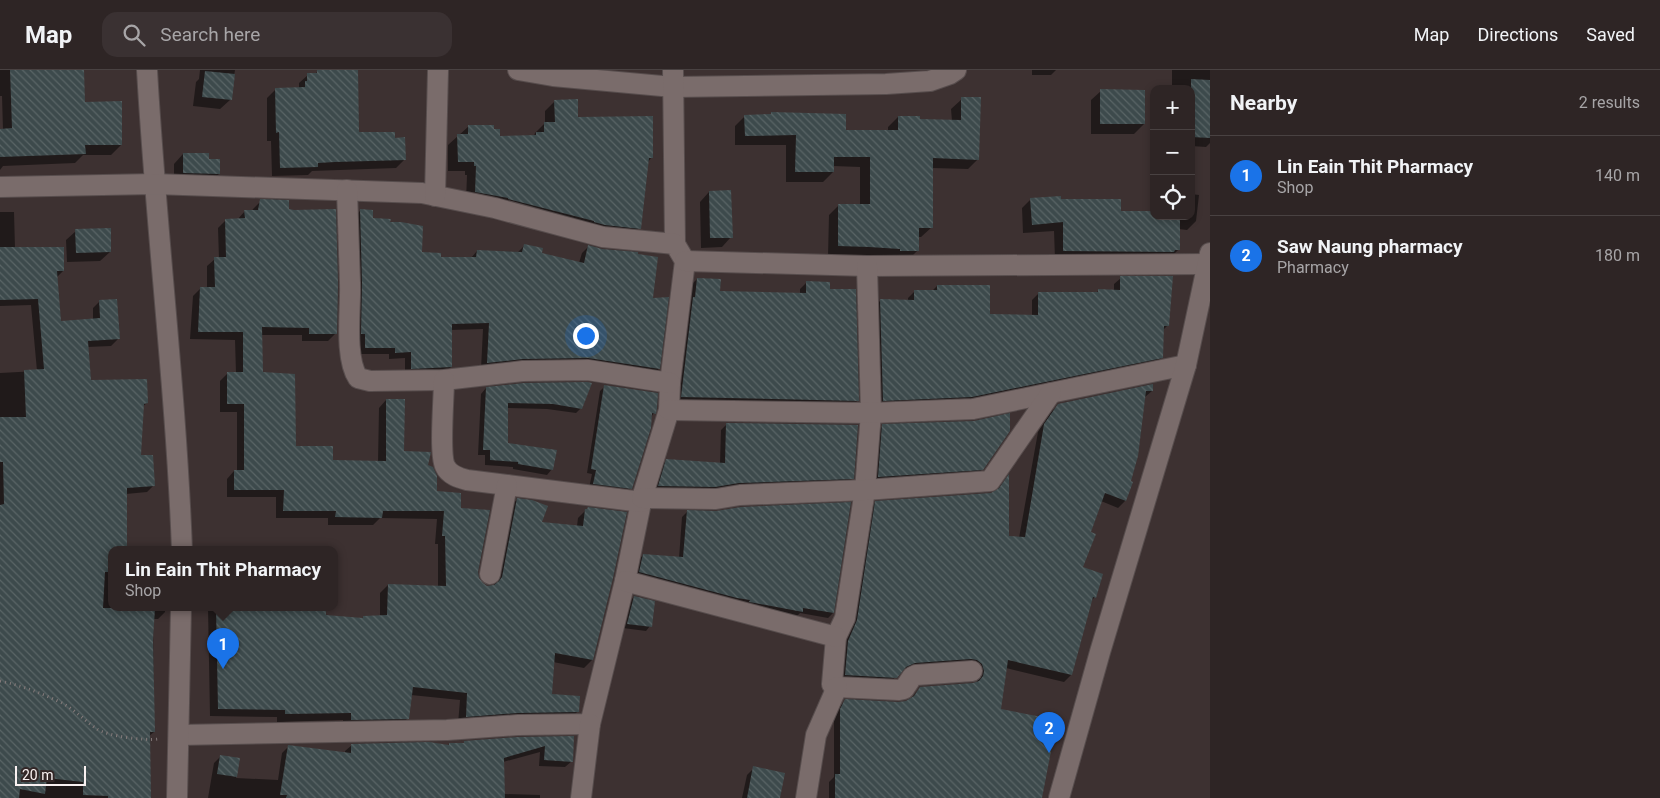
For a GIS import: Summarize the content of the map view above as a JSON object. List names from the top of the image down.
{
  "scale_bar": "20 m",
  "page": {
    "header": "Map",
    "search": "Search here",
    "nav": ["Map", "Directions", "Saved"],
    "heading": ["Nearby", "2 results"],
    "map_buttons": ["+", "−"],
    "list": [
      {
        "mark": "1",
        "name": "Lin Eain Thit Pharmacy",
        "note": "Shop",
        "value": "140 m"
      },
      {
        "mark": "2",
        "name": "Saw Naung pharmacy",
        "note": "Pharmacy",
        "value": "180 m"
      }
    ],
    "popup": ["Lin Eain Thit Pharmacy", "Shop"],
    "pins": ["1", "2"],
    "scale": "20 m"
  }
}
